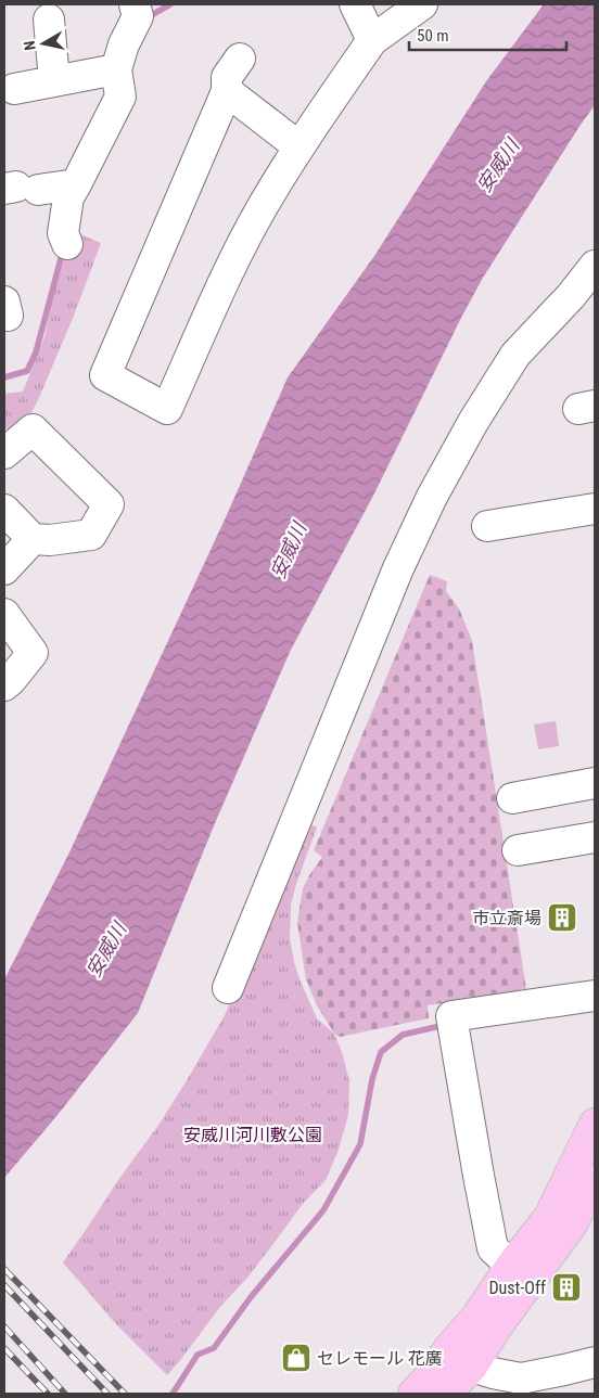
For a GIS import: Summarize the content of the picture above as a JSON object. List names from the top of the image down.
{
  "water": ["安威川"],
  "parks": ["安威川河川敷公園"],
  "places": {
    "building": ["市立斎場", "Dust-Off"],
    "shop": ["セレモール 花廣"]
  },
  "scale_bar": "50 m",
  "north": "left"
}
